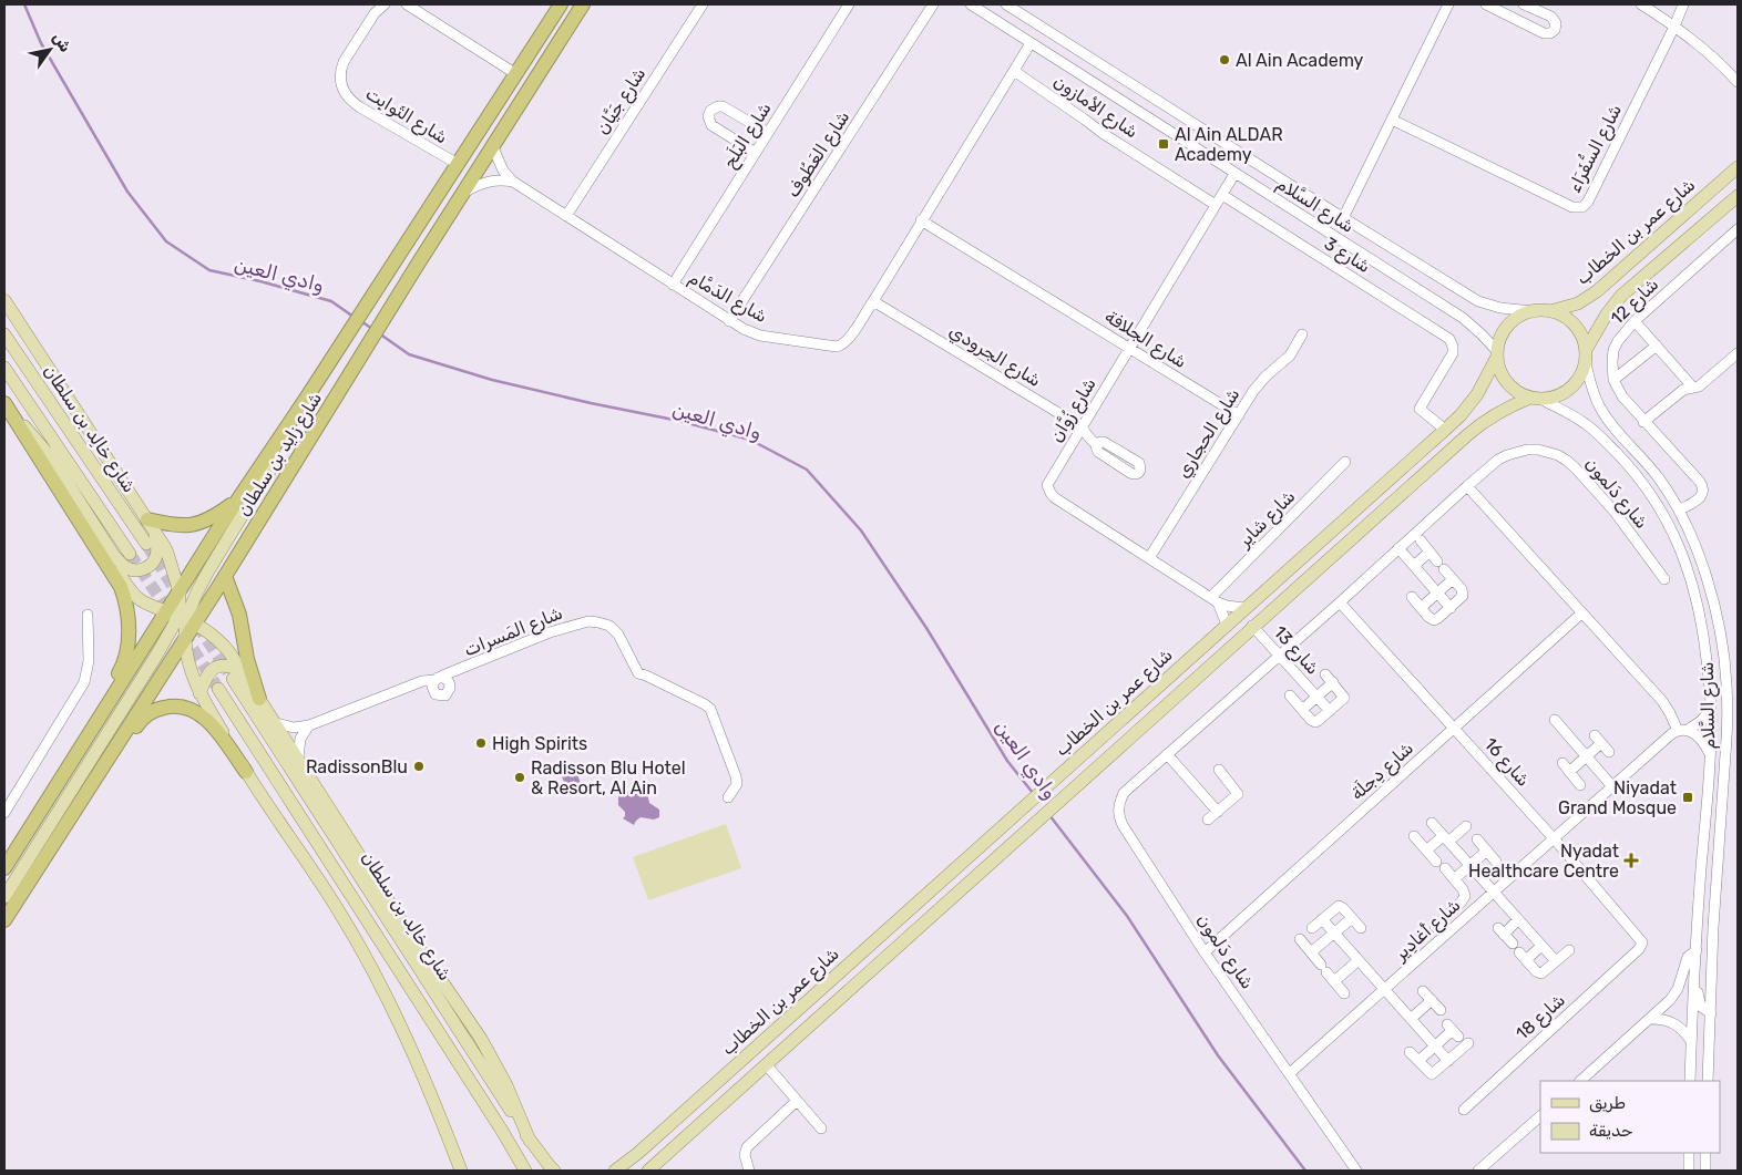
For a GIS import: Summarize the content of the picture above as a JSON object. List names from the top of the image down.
{
  "streets": {
    "highway": ["شارع زايد بن سلطان"],
    "main road": ["شارع عمر بن الخطاب", "شارع خالِد بن سلطان"],
    "street": [
      "شارع جَيَّان",
      "شارع الأمازون",
      "شارع الثَوابِت",
      "شارع البَلَح",
      "شارع السُّفَرَاء",
      "شارع العَطُوف",
      "شارع السَّلام",
      "شارع 3",
      "شارع الدَمَّام",
      "شارع 12",
      "شارع الجلافة",
      "شارع الجرودي",
      "شارع زُوَّان",
      "شارع الحجاري",
      "شارع دَلمون",
      "شارع شاير",
      "شارع المَسرات",
      "شارع 13",
      "شارع 16",
      "شارع دِجلَة",
      "شارع أَغادِير",
      "شارع 18"
    ]
  },
  "crossings": [
    ["شارع جَيَّان", "شارع الدَمَّام"],
    ["شارع الأمازون", "شارع الدَمَّام"],
    ["شارع الأمازون", "شارع زُوَّان"],
    ["شارع الثَوابِت", "شارع زايد بن سلطان"],
    ["شارع البَلَح", "شارع الدَمَّام"],
    ["شارع العَطُوف", "شارع الدَمَّام"],
    ["شارع السَّلام", "شارع عمر بن الخطاب"],
    ["شارع السَّلام", "شارع الدَمَّام"],
    ["شارع السَّلام", "شارع زُوَّان"],
    ["شارع السَّلام", "شارع أَغادِير"],
    ["شارع عمر بن الخطاب", "شارع 3"],
    ["شارع عمر بن الخطاب", "شارع زُوَّان"],
    ["شارع عمر بن الخطاب", "شارع 13"],
    ["شارع 3", "شارع زُوَّان"],
    ["شارع الدَمَّام", "شارع الجلافة"],
    ["شارع الدَمَّام", "شارع الجرودي"],
    ["شارع الدَمَّام", "شارع زايد بن سلطان"],
    ["شارع الجلافة", "شارع زُوَّان"],
    ["شارع الجلافة", "شارع الحجاري"],
    ["شارع الجرودي", "شارع زُوَّان"],
    ["شارع زُوَّان", "شارع الحجاري"],
    ["شارع زُوَّان", "شارع شاير"],
    ["شارع دَلمون", "شارع 13"],
    ["شارع دَلمون", "شارع 16"],
    ["شارع دَلمون", "شارع دِجلَة"],
    ["شارع دَلمون", "شارع أَغادِير"],
    ["شارع 16", "شارع دِجلَة"],
    ["شارع 16", "شارع أَغادِير"],
    ["شارع 16", "شارع 18"]
  ],
  "water": ["وادي العين"],
  "places": {
    "other": [
      "Al Ain Academy",
      "High Spirits",
      "RadissonBlu",
      "Radisson Blu Hotel & Resort, Al Ain"
    ],
    "transit": ["Al Ain ALDAR Academy", "Niyadat Grand Mosque"],
    "health": ["Nyadat Healthcare Centre"]
  },
  "legend": ["طريق", "حديقة"],
  "north": "top right"
}
